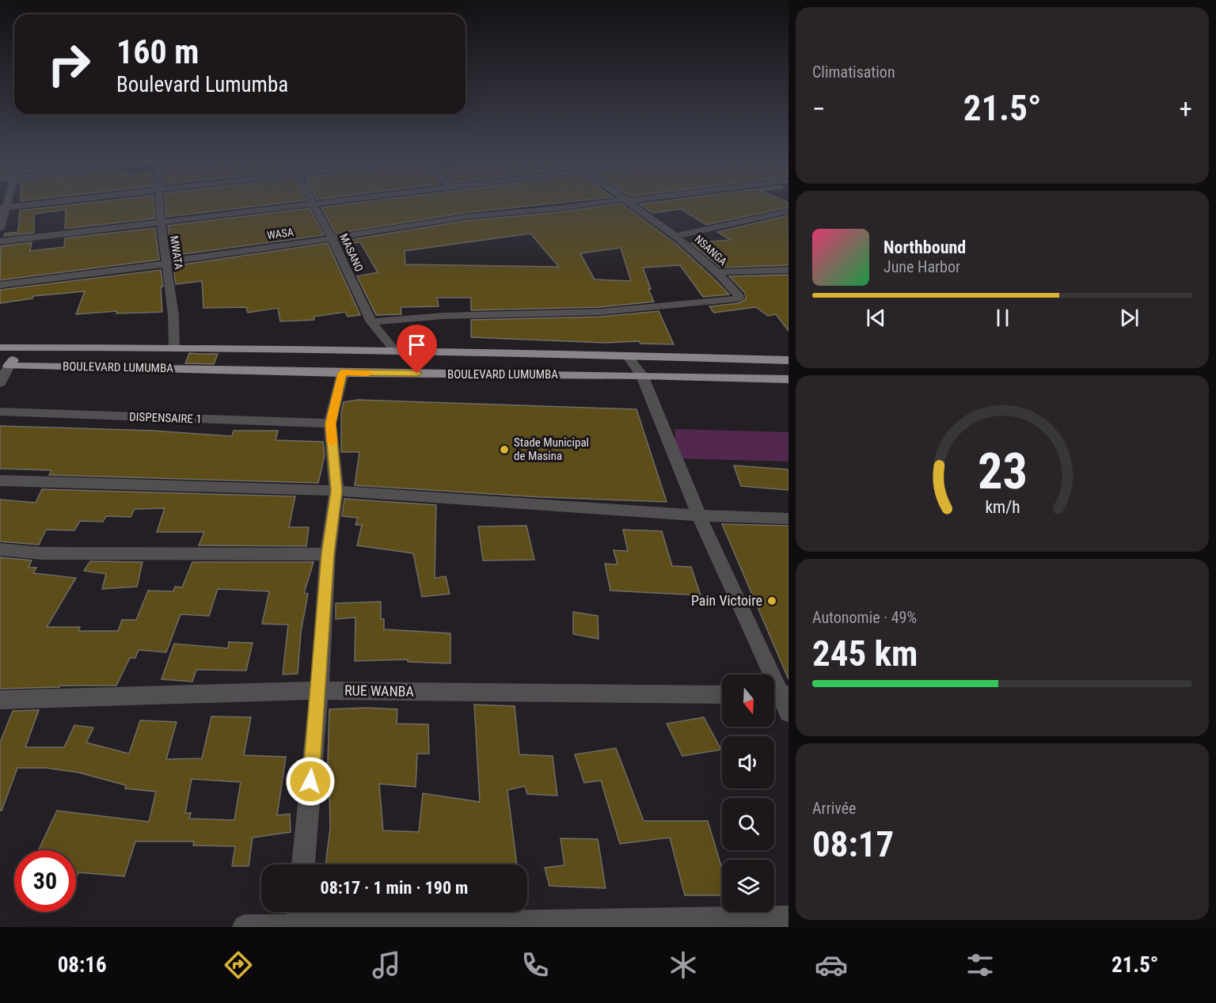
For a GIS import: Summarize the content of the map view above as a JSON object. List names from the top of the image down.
{
  "streets": {
    "highway": ["BOULEVARD LUMUMBA"],
    "street": [
      "WASA",
      "NSANGA",
      "MWATA",
      "MASANO",
      "DISPENSAIRE 1",
      "RUE WANBA"
    ]
  },
  "crossings": [
    ["WASA", "MWATA"],
    ["WASA", "MASANO"],
    ["NSANGA", "MASANO"],
    ["MWATA", "BOULEVARD LUMUMBA"],
    ["MASANO", "BOULEVARD LUMUMBA"]
  ],
  "places": ["Stade Municipal de Masina", "Pain Victoire"],
  "north": "bottom",
  "page": {
    "tile": [
      "Climatisation",
      ["Autonomie · 49%", "245 km"],
      ["Arrivée", "08:17"]
    ],
    "turn": ["160 m", "Boulevard Lumumba"],
    "heat": ["−", "21.5°", "+"],
    "song": ["Northbound", "June Harbor"],
    "limit": "30",
    "trip": "08:17 · 1 min · 190 m",
    "tabs": ["08:16", "21.5°"],
    "gauge": ["23", "km/h"]
  }
}
